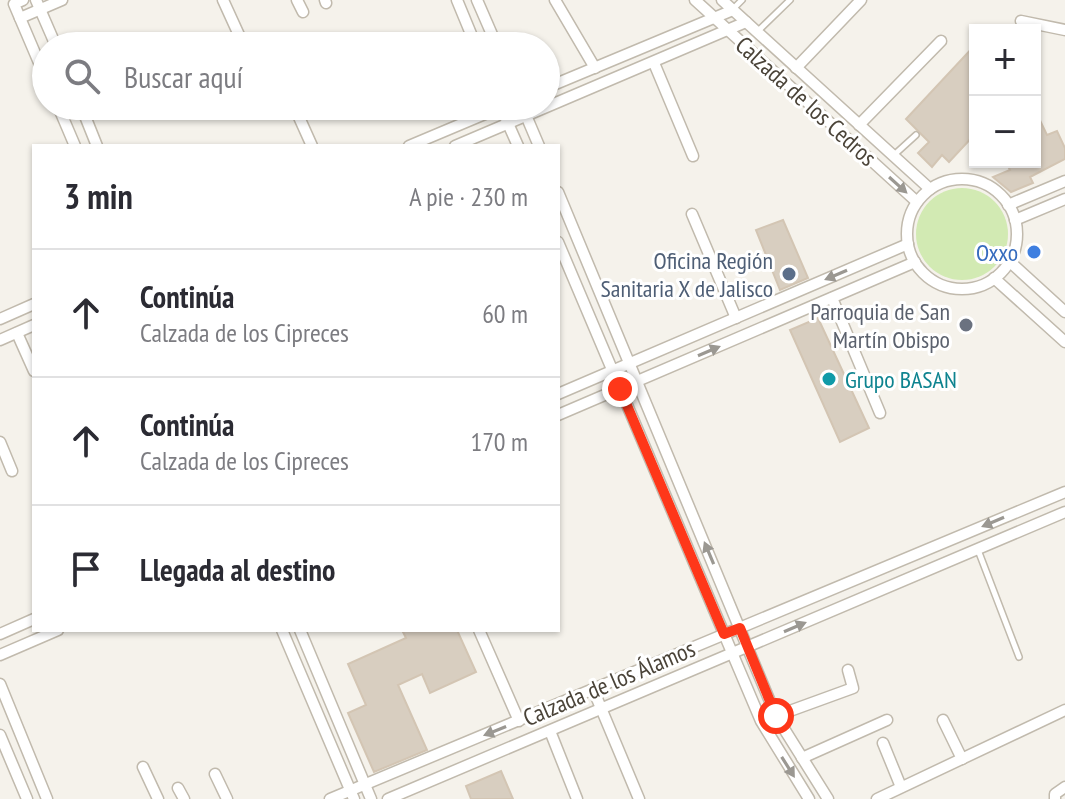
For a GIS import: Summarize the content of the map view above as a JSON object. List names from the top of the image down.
{
  "streets": {
    "street": ["Calzada de los Cedros", "Calzada de los Álamos"]
  },
  "places": [
    "Oxxo",
    "Oficina Región Sanitaria X de Jalisco",
    "Parroquia de San Martín Obispo",
    "Grupo BASAN"
  ],
  "page": {
    "map_buttons": ["+", "−"],
    "search": "Buscar aquí",
    "heading": ["3 min", "A pie · 230 m"],
    "list": [
      ["Continúa", "Calzada de los Cipreces", "60 m"],
      ["Continúa", "Calzada de los Cipreces", "170 m"],
      "Llegada al destino"
    ]
  }
}
